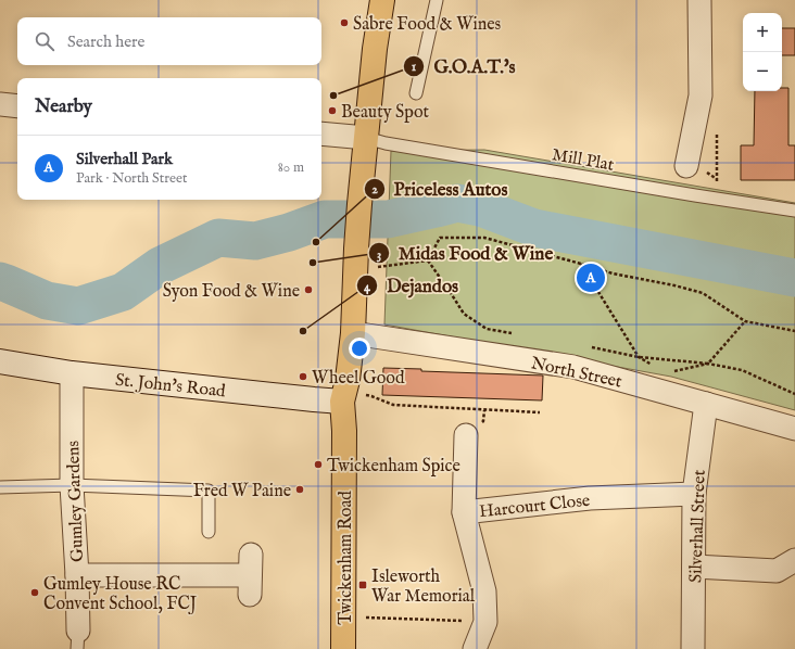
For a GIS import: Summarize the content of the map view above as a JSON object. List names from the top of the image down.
{
  "streets": {
    "main road": ["St. John's Road", "Twickenham Road"],
    "street": [
      "North Street",
      "Gumley Gardens",
      "Harcourt Close",
      "Silverhall Street"
    ],
    "lane": ["Mill Plat"]
  },
  "crossings": [
    ["Mill Plat", "Twickenham Road"],
    ["North Street", "Silverhall Street"],
    ["North Street", "Twickenham Road"],
    ["St. John's Road", "Gumley Gardens"],
    ["St. John's Road", "Twickenham Road"],
    ["Harcourt Close", "Silverhall Street"]
  ],
  "places": {
    "other": [
      "Sabre Food & Wines",
      "G.O.A.T.'s",
      "Beauty Spot",
      "Priceless Autos",
      "Midas Food & Wine",
      "Syon Food & Wine",
      "Dejandos",
      "Wheel Good",
      "Twickenham Spice",
      "Fred W Paine",
      "Gumley House RC Convent School, FCJ"
    ],
    "transit": ["Isleworth War Memorial"]
  },
  "page": {
    "map_buttons": ["+", "−"],
    "search": "Search here",
    "heading": "Nearby",
    "list": [
      {
        "mark": "A",
        "name": "Silverhall Park",
        "note": "Park · North Street",
        "value": "80 m"
      }
    ],
    "pins": "A"
  }
}
